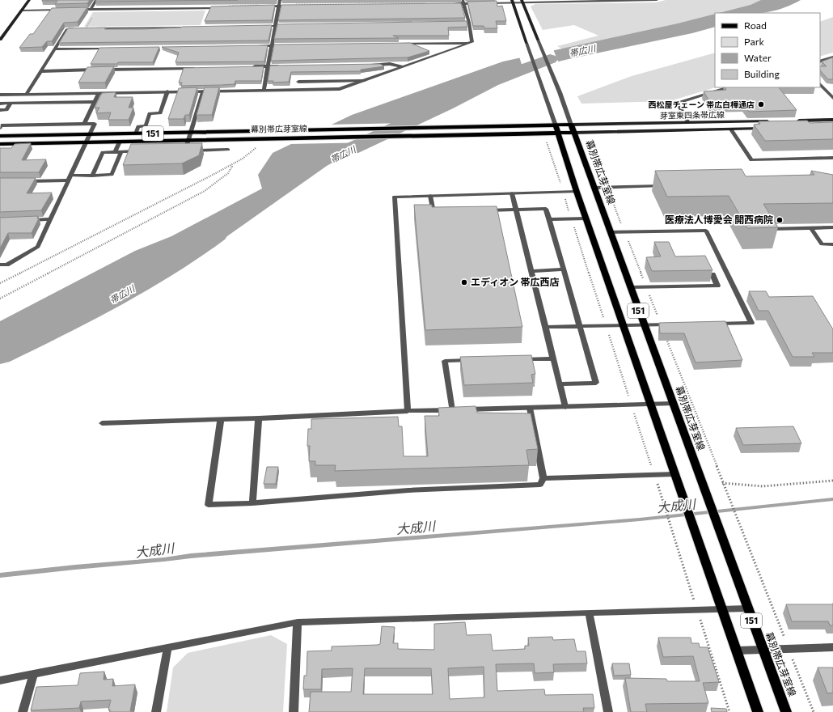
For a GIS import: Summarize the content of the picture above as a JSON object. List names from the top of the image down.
{
  "streets": {
    "main road": ["芽室東四条帯広線", "幕別帯広芽室線", "151"]
  },
  "crossings": [
    ["芽室東四条帯広線", "幕別帯広芽室線"],
    ["幕別帯広芽室線", "151"]
  ],
  "water": ["帯広川", "大成川"],
  "places": ["西松屋チェーン 帯広白樺通店", "医療法人博愛会 開西病院", "エディオン 帯広西店"],
  "legend": [
    "Road",
    "Park",
    "Water",
    "Building"
  ]
}
